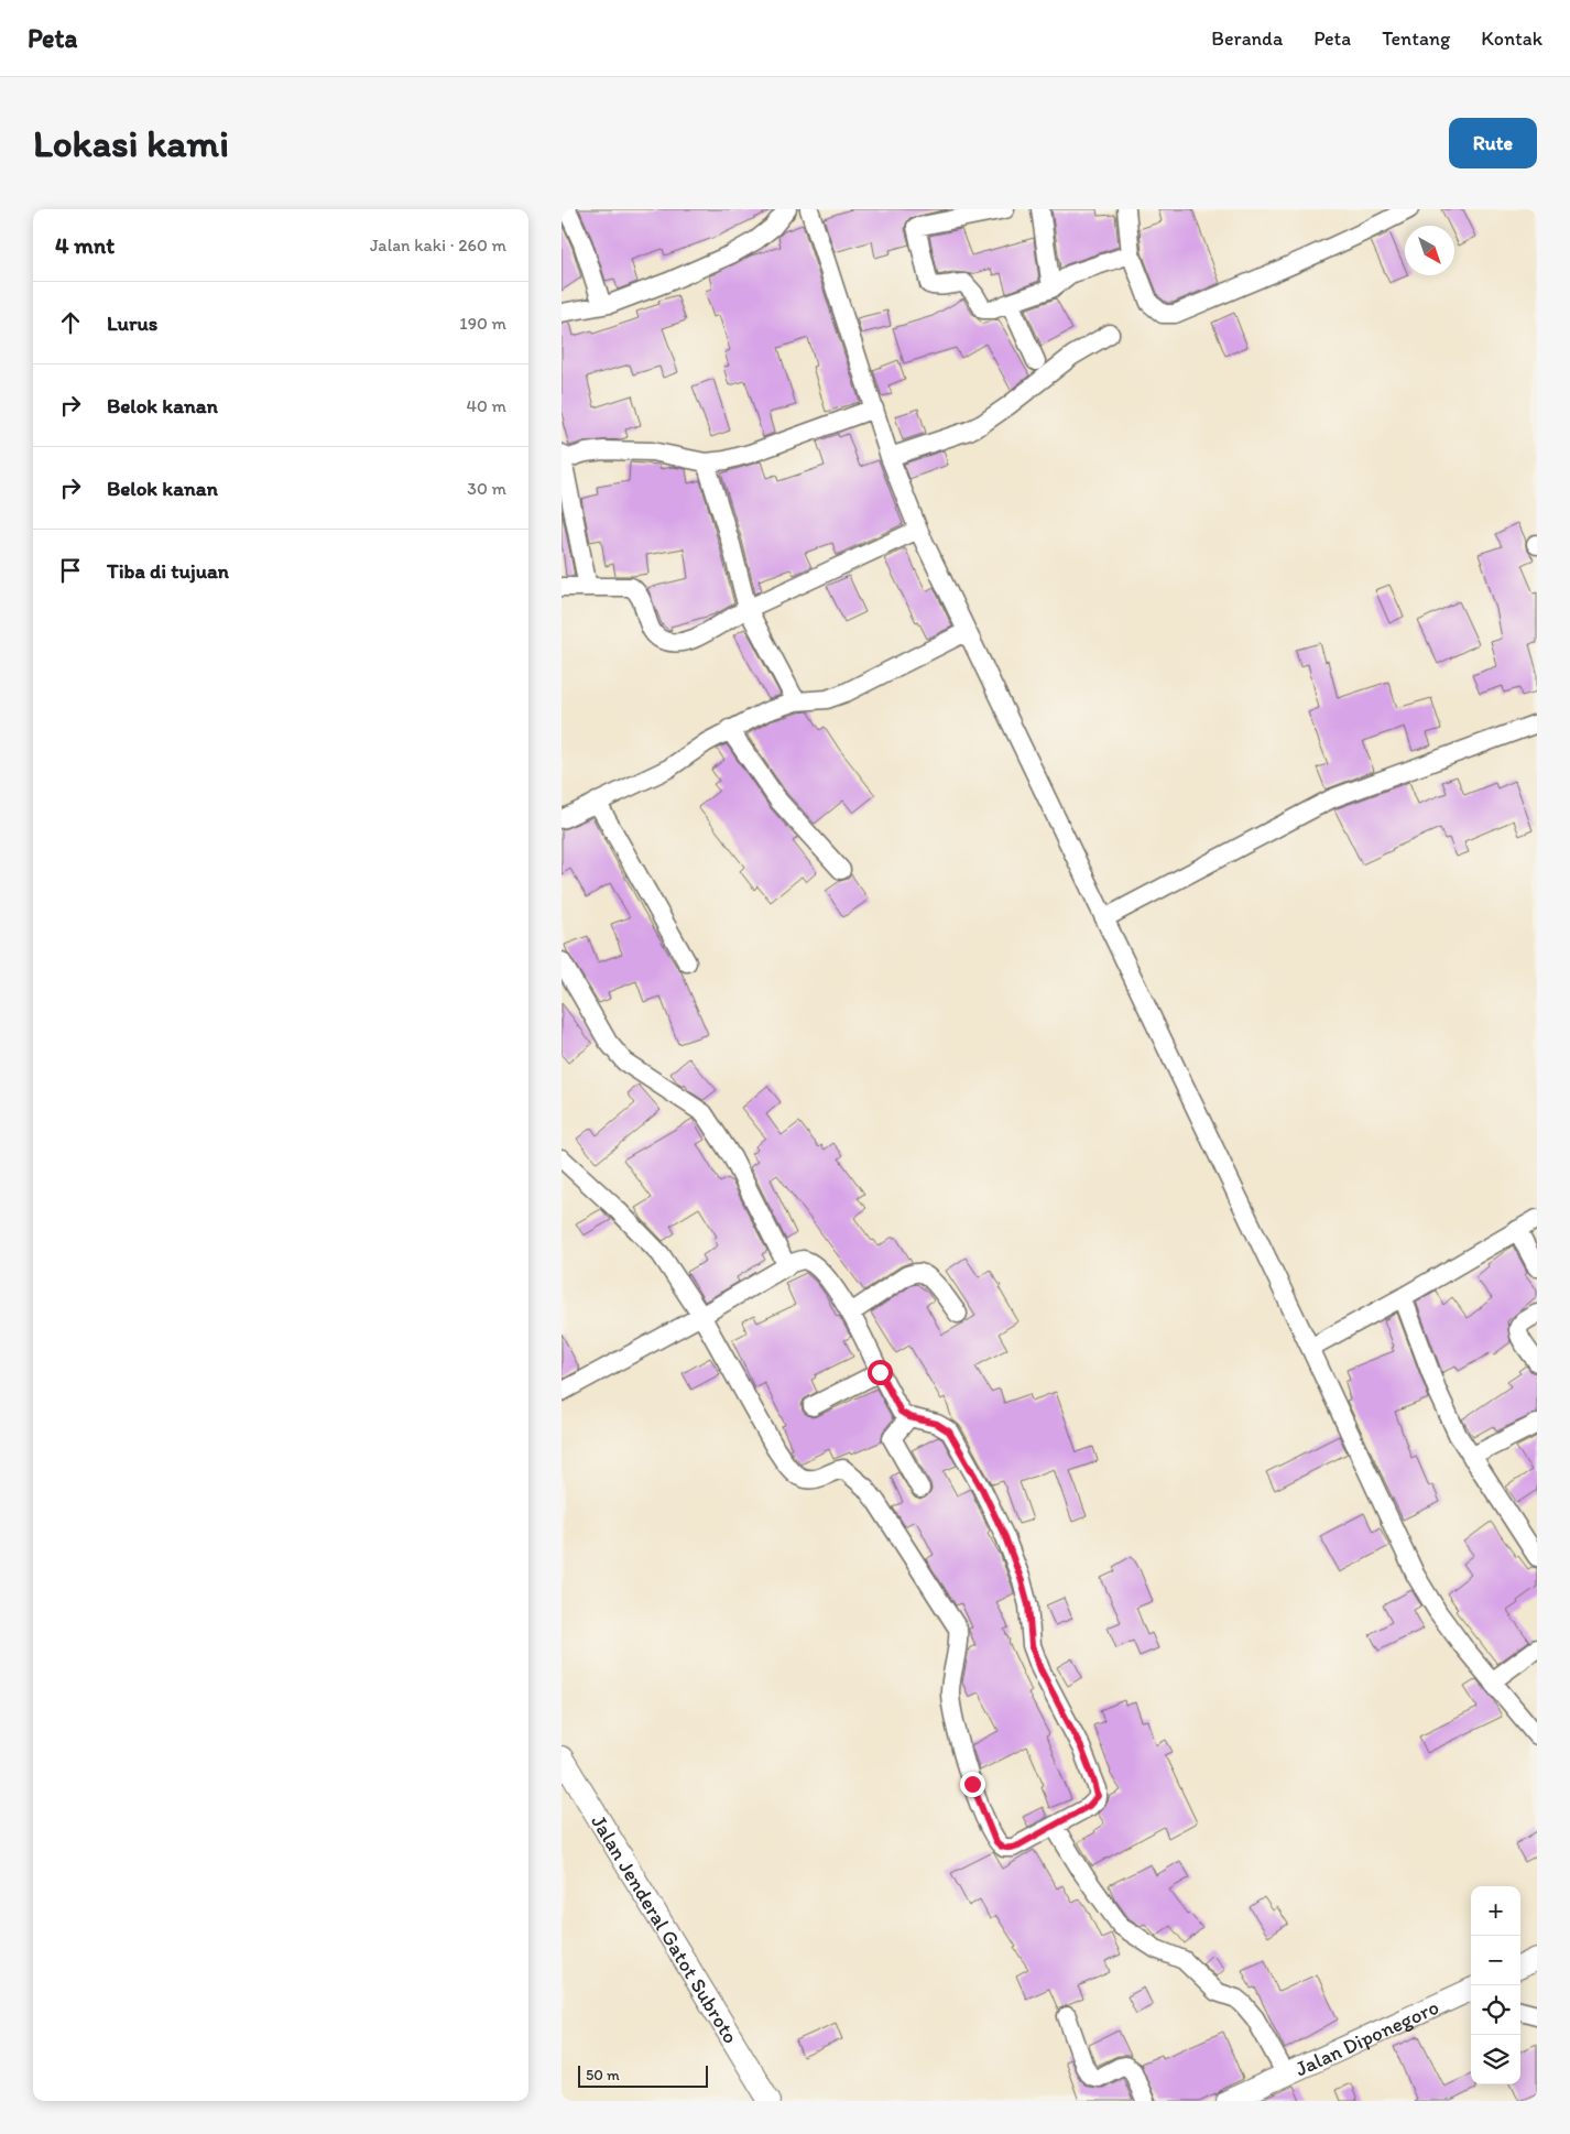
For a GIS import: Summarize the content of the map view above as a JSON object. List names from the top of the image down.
{
  "streets": {
    "main road": ["Jalan Jenderal Gatot Subroto", "Jalan Diponegoro"]
  },
  "scale_bar": "50 m",
  "north": "bottom right",
  "page": {
    "header": "Peta",
    "nav": [
      "Beranda",
      "Peta",
      "Tentang",
      "Kontak"
    ],
    "buttons": "Rute",
    "title": "Lokasi kami",
    "heading": ["4 mnt", "Jalan kaki · 260 m"],
    "list": [
      ["Lurus", "190 m"],
      ["Belok kanan", "40 m"],
      ["Belok kanan", "30 m"],
      "Tiba di tujuan"
    ],
    "map_buttons": ["+", "−"],
    "scale": "50 m"
  }
}
